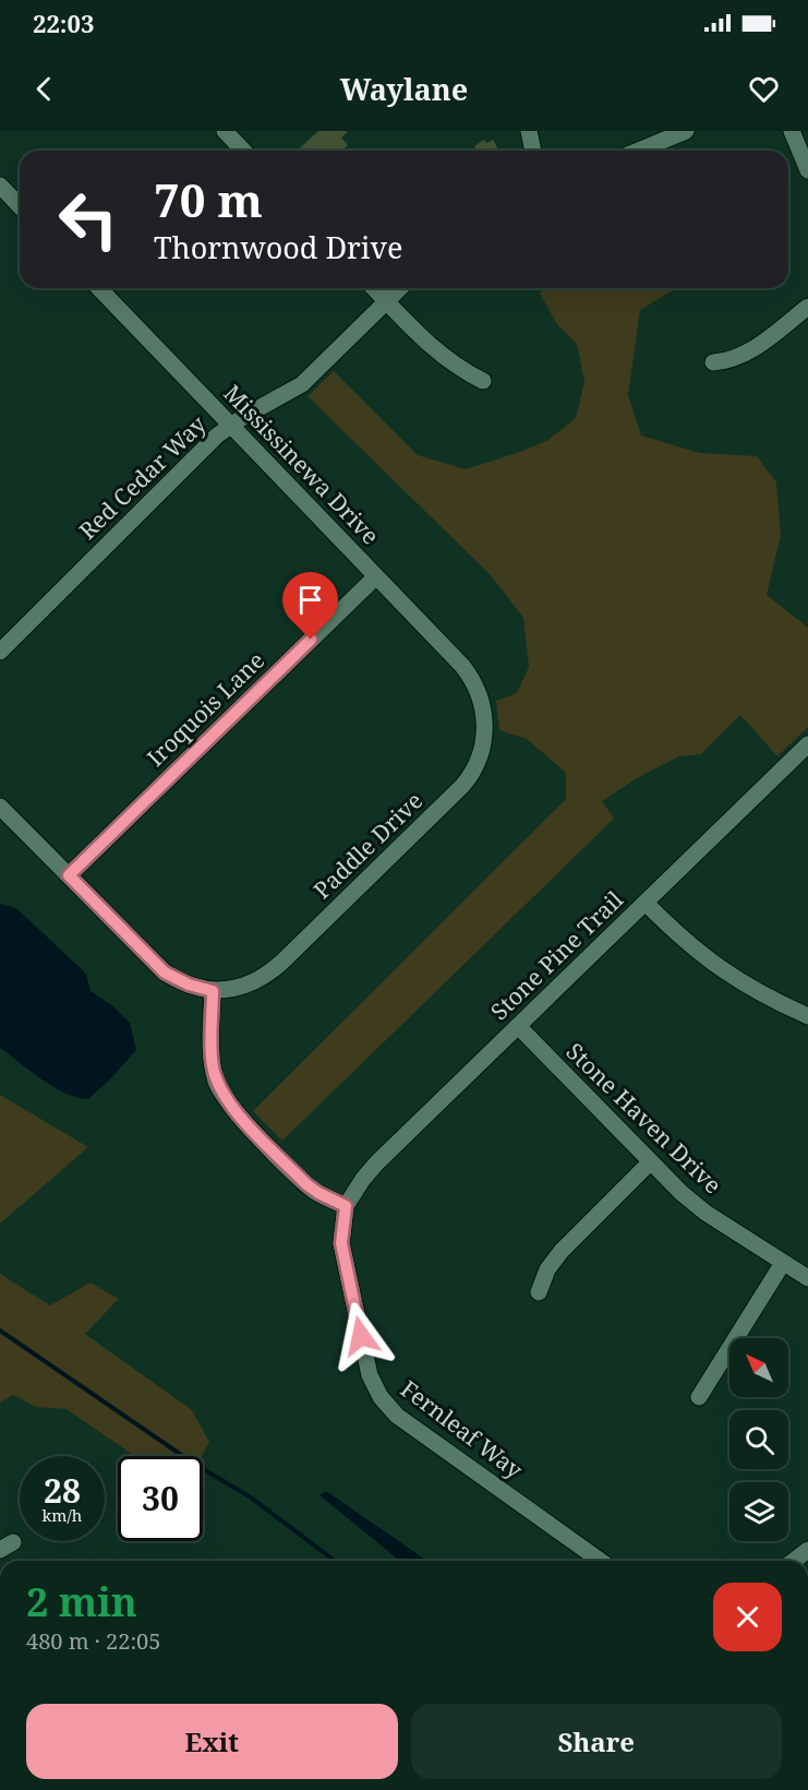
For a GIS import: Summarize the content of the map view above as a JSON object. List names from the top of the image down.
{
  "streets": {
    "street": [
      "Mississinewa Drive",
      "Red Cedar Way",
      "Iroquois Lane",
      "Paddle Drive",
      "Stone Pine Trail",
      "Stone Haven Drive",
      "Fernleaf Way"
    ]
  },
  "crossings": [
    ["Mississinewa Drive", "Red Cedar Way"],
    ["Mississinewa Drive", "Iroquois Lane"],
    ["Mississinewa Drive", "Paddle Drive"],
    ["Stone Pine Trail", "Stone Haven Drive"],
    ["Stone Pine Trail", "Fernleaf Way"]
  ],
  "north": "top left",
  "page": {
    "status": "22:03",
    "header": "Waylane",
    "turn": ["70 m", "Thornwood Drive"],
    "speed": "28 km/h",
    "limit": "30",
    "heading": ["2 min", "480 m · 22:05"],
    "buttons": ["Exit", "Share"]
  }
}
